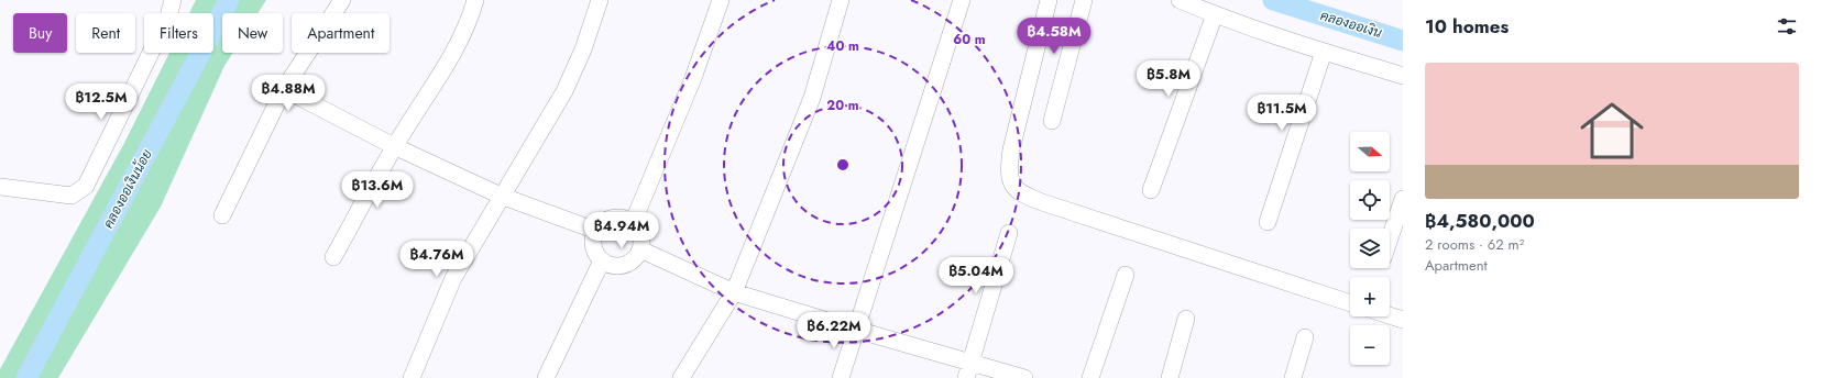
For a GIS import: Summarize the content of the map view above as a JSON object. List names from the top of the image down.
{
  "water": ["คลองออเงิน", "คลองออเงินน้อย"],
  "north": "right",
  "page": {
    "heading": "10 homes",
    "chip": [
      "Buy",
      "Rent",
      "Filters",
      "New",
      "Apartment"
    ],
    "price": [
      "฿4.58M",
      "฿5.8M",
      "฿4.88M",
      "฿12.5M",
      "฿11.5M",
      "฿13.6M",
      "฿4.94M",
      "฿4.76M",
      "฿5.04M",
      "฿6.22M"
    ],
    "list": [
      {
        "name": "฿4,580,000",
        "note": "2 rooms · 62 m² · Apartment"
      }
    ],
    "map_buttons": ["+", "−"]
  },
  "rings": ["60 m", "40 m", "20 m"]
}
